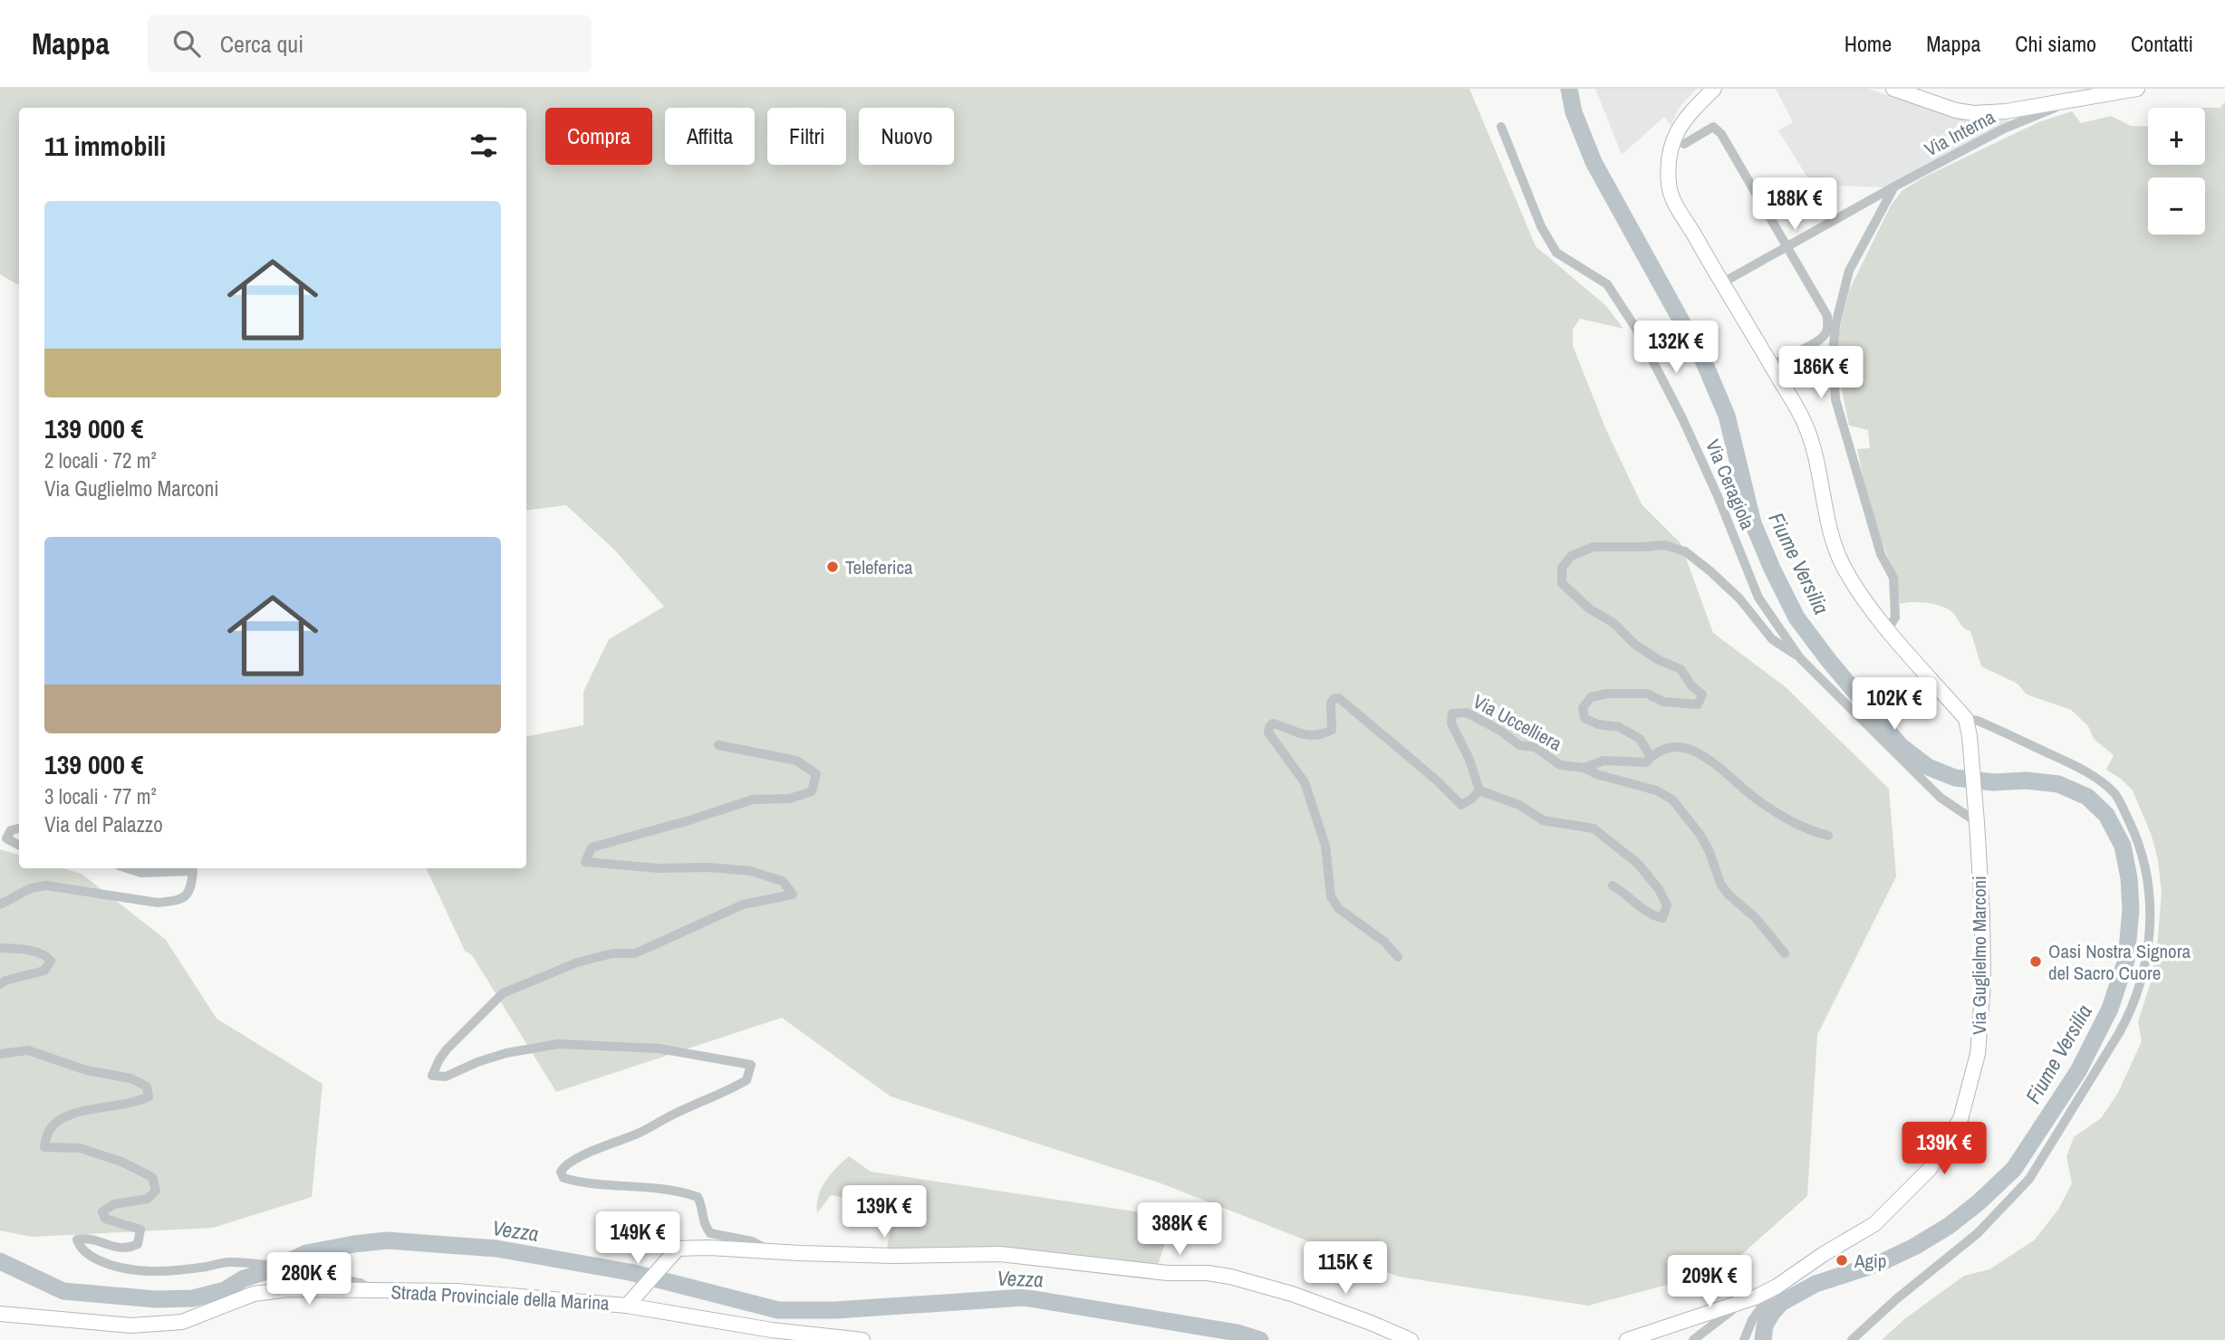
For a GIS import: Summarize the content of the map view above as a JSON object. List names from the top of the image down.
{
  "streets": {
    "main road": ["Via Guglielmo Marconi", "Strada Provinciale della Marina"],
    "street": ["Via Interna", "Via Ceragiola", "Via Uccelliera"]
  },
  "crossings": [
    ["Via Ceragiola", "Via Uccelliera"],
    ["Via Ceragiola", "Via Guglielmo Marconi"]
  ],
  "water": ["Fiume Versilia", "Vezza"],
  "places": ["Teleferica", "Oasi Nostra Signora del Sacro Cuore", "Agip"],
  "page": {
    "header": "Mappa",
    "search": "Cerca qui",
    "nav": [
      "Home",
      "Mappa",
      "Chi siamo",
      "Contatti"
    ],
    "map_buttons": ["+", "−"],
    "chip": [
      "Compra",
      "Affitta",
      "Filtri",
      "Nuovo"
    ],
    "heading": "11 immobili",
    "price": [
      "188K €",
      "132K €",
      "186K €",
      "102K €",
      "139K €",
      "139K €",
      "388K €",
      "149K €",
      "115K €",
      "280K €",
      "209K €"
    ],
    "list": [
      {
        "name": "139 000 €",
        "note": "2 locali · 72 m² · Via Guglielmo Marconi"
      },
      {
        "name": "139 000 €",
        "note": "3 locali · 77 m² · Via del Palazzo"
      }
    ]
  }
}
